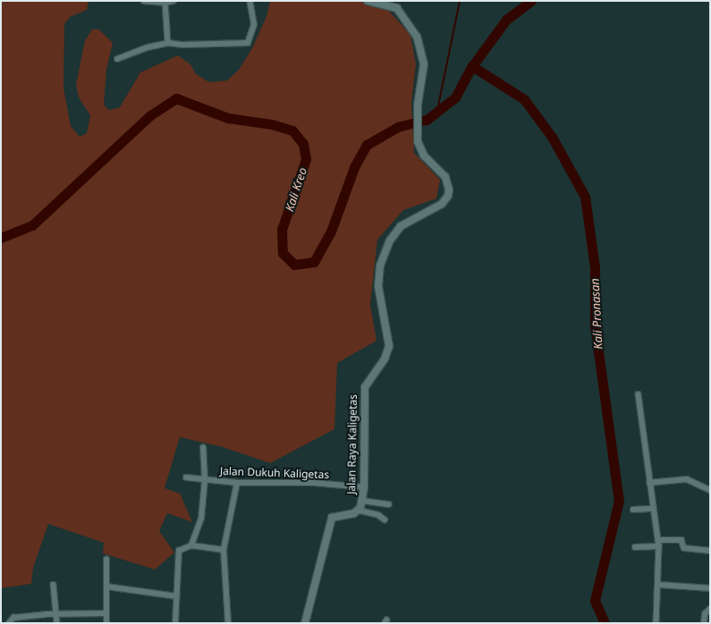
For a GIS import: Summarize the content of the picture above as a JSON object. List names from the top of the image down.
{
  "streets": {
    "main road": ["Jalan Raya Kaligetas"],
    "street": ["Jalan Dukuh Kaligetas"]
  },
  "crossings": [
    ["Jalan Raya Kaligetas", "Jalan Dukuh Kaligetas"]
  ],
  "water": ["Kali Kreo", "Kali Pronasan"]
}
